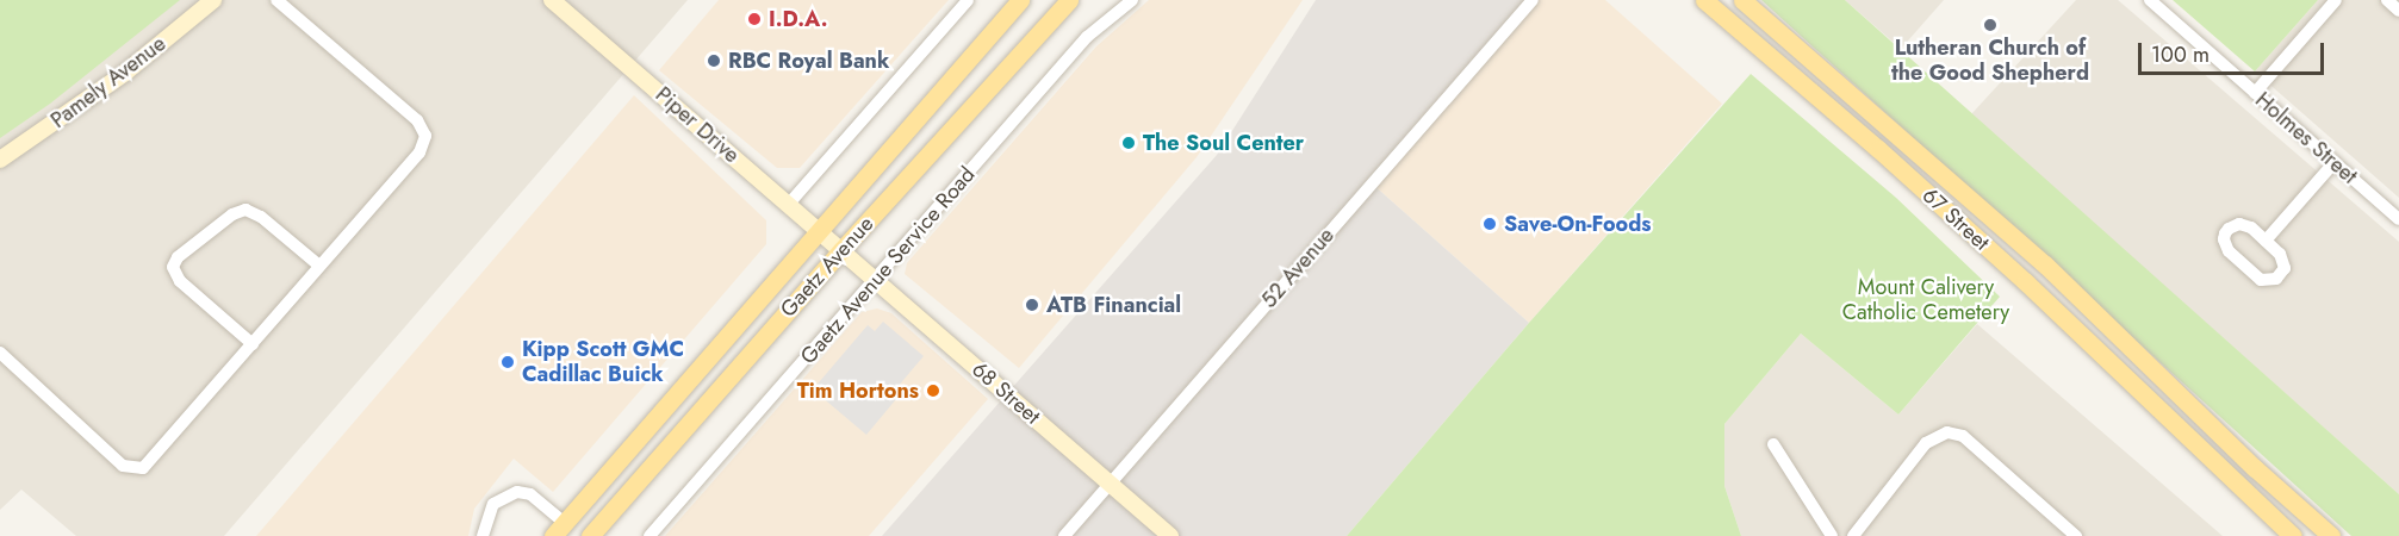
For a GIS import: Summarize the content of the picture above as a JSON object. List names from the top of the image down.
{
  "streets": {
    "main road": ["67 Street", "Gaetz Avenue"],
    "street": [
      "Pamely Avenue",
      "Piper Drive",
      "Holmes Street",
      "Gaetz Avenue Service Road",
      "52 Avenue",
      "68 Street"
    ]
  },
  "crossings": [
    ["Piper Drive", "Gaetz Avenue"],
    ["Piper Drive", "68 Street"],
    ["Gaetz Avenue Service Road", "68 Street"],
    ["Gaetz Avenue", "68 Street"],
    ["52 Avenue", "68 Street"]
  ],
  "parks": ["Mount Calivery Catholic Cemetery"],
  "places": [
    "I.D.A.",
    "Lutheran Church of the Good Shepherd",
    "RBC Royal Bank",
    "The Soul Center",
    "Save-On-Foods",
    "ATB Financial",
    "Kipp Scott GMC Cadillac Buick",
    "Tim Hortons"
  ],
  "scale_bar": "100 m"
}
